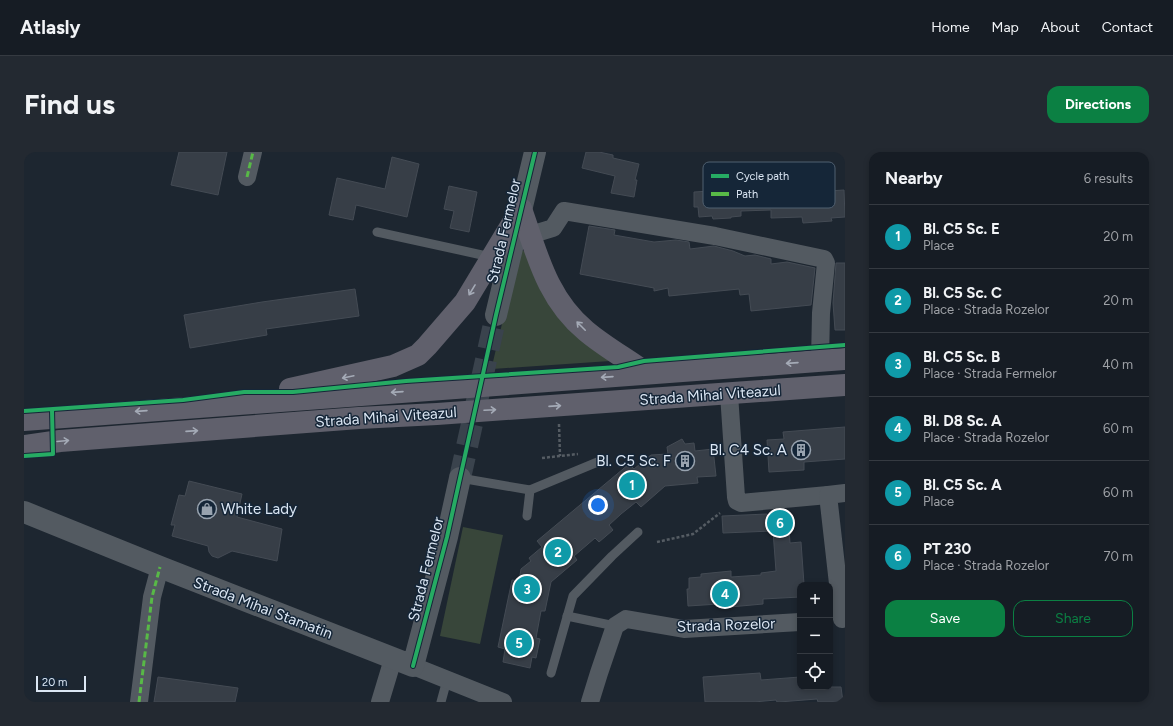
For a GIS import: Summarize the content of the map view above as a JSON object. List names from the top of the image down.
{
  "streets": {
    "main road": ["Strada Mihai Viteazul"],
    "street": ["Strada Fermelor", "Strada Mihai Stamatin", "Strada Rozelor"]
  },
  "crossings": [
    ["Strada Fermelor", "Strada Mihai Stamatin"]
  ],
  "places": {
    "building": ["Bl. C4 Sc. A", "Bl. C5 Sc. F"],
    "shop": ["White Lady"]
  },
  "legend": ["Cycle path", "Path"],
  "scale_bar": "20 m",
  "page": {
    "header": "Atlasly",
    "nav": [
      "Home",
      "Map",
      "About",
      "Contact"
    ],
    "buttons": [
      "Directions",
      ["Save", "Share"]
    ],
    "title": "Find us",
    "heading": ["Nearby", "6 results"],
    "list": [
      {
        "mark": "1",
        "name": "Bl. C5 Sc. E",
        "note": "Place",
        "value": "20 m"
      },
      {
        "mark": "2",
        "name": "Bl. C5 Sc. C",
        "note": "Place · Strada Rozelor",
        "value": "20 m"
      },
      {
        "mark": "3",
        "name": "Bl. C5 Sc. B",
        "note": "Place · Strada Fermelor",
        "value": "40 m"
      },
      {
        "mark": "4",
        "name": "Bl. D8 Sc. A",
        "note": "Place · Strada Rozelor",
        "value": "60 m"
      },
      {
        "mark": "5",
        "name": "Bl. C5 Sc. A",
        "note": "Place",
        "value": "60 m"
      },
      {
        "mark": "6",
        "name": "PT 230",
        "note": "Place · Strada Rozelor",
        "value": "70 m"
      }
    ],
    "pins": [
      "1",
      "6",
      "2",
      "3",
      "4",
      "5"
    ],
    "map_buttons": ["+", "−"],
    "scale": "20 m"
  }
}
